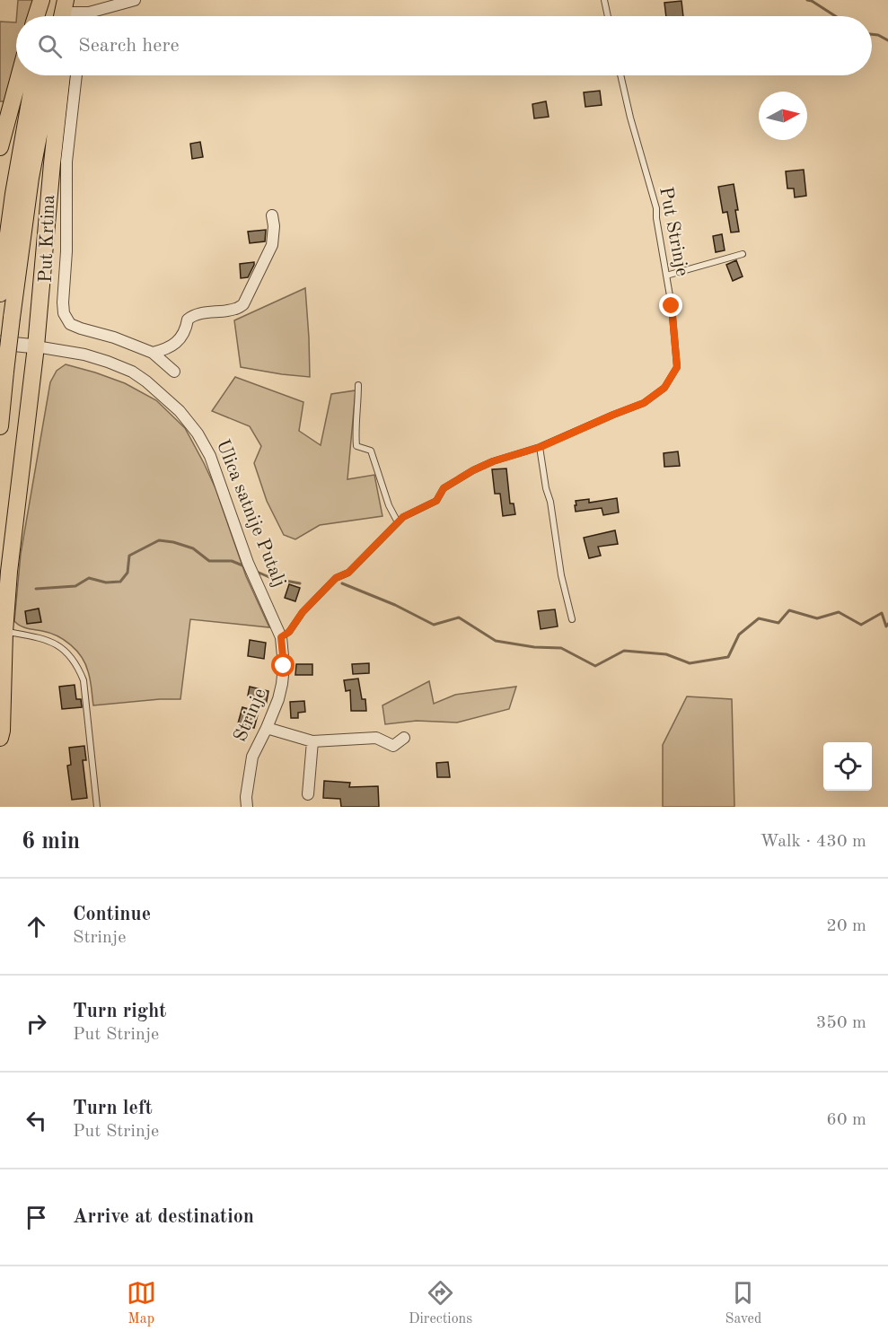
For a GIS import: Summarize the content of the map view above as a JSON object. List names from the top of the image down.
{
  "streets": {
    "street": ["Put Krtina", "Ulica satnije Putalj", "Strinje"],
    "lane": ["Put Strinje"]
  },
  "crossings": [
    ["Put Strinje", "Ulica satnije Putalj"],
    ["Put Strinje", "Strinje"],
    ["Ulica satnije Putalj", "Strinje"]
  ],
  "north": "right",
  "page": {
    "search": "Search here",
    "heading": ["6 min", "Walk · 430 m"],
    "list": [
      ["Continue", "Strinje", "20 m"],
      ["Turn right", "Put Strinje", "350 m"],
      ["Turn left", "Put Strinje", "60 m"],
      "Arrive at destination"
    ],
    "nav": ["Map", "Directions", "Saved"]
  }
}
